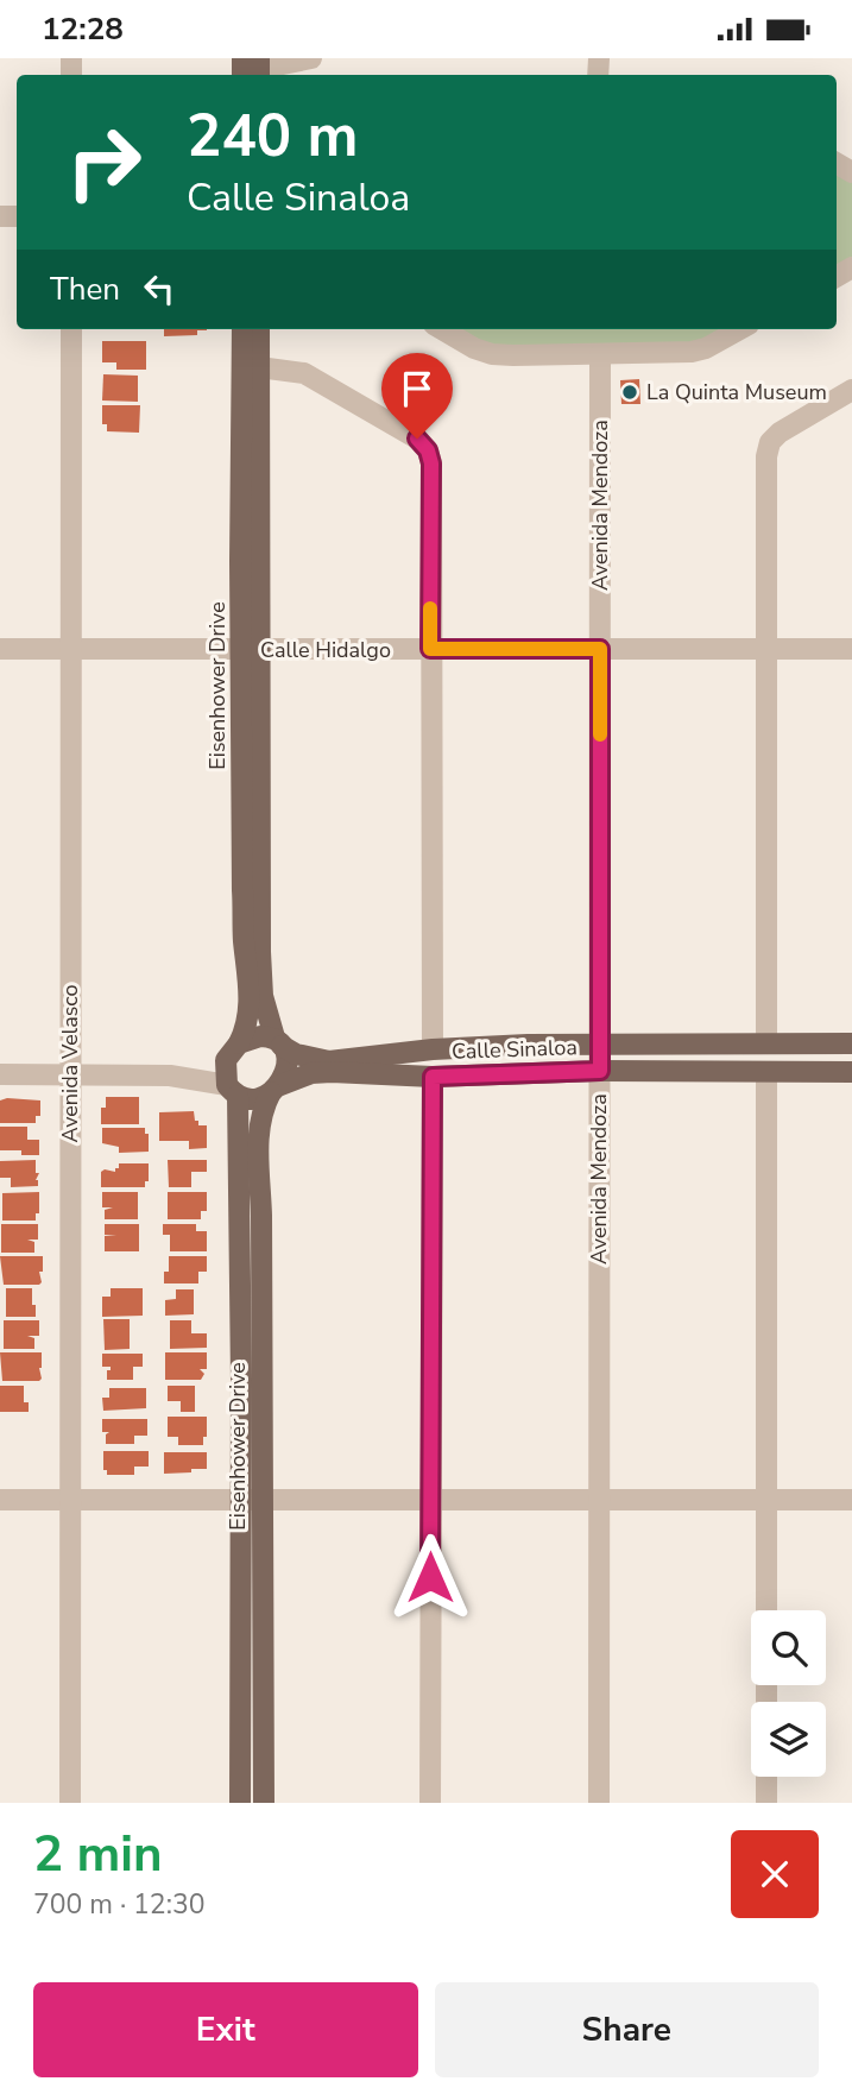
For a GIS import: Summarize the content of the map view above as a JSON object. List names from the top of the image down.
{
  "streets": {
    "main road": ["Eisenhower Drive", "Calle Sinaloa"],
    "street": ["Avenida Mendoza", "Calle Hidalgo", "Avenida Velasco"]
  },
  "crossings": [
    ["Avenida Mendoza", "Calle Hidalgo"],
    ["Avenida Mendoza", "Calle Sinaloa"],
    ["Calle Hidalgo", "Eisenhower Drive"],
    ["Calle Hidalgo", "Avenida Velasco"],
    ["Eisenhower Drive", "Calle Sinaloa"]
  ],
  "places": ["La Quinta Museum"],
  "page": {
    "status": "12:28",
    "turn": ["240 m", "Calle Sinaloa"],
    "then": "Then",
    "heading": ["2 min", "700 m · 12:30"],
    "buttons": ["Exit", "Share"]
  }
}
